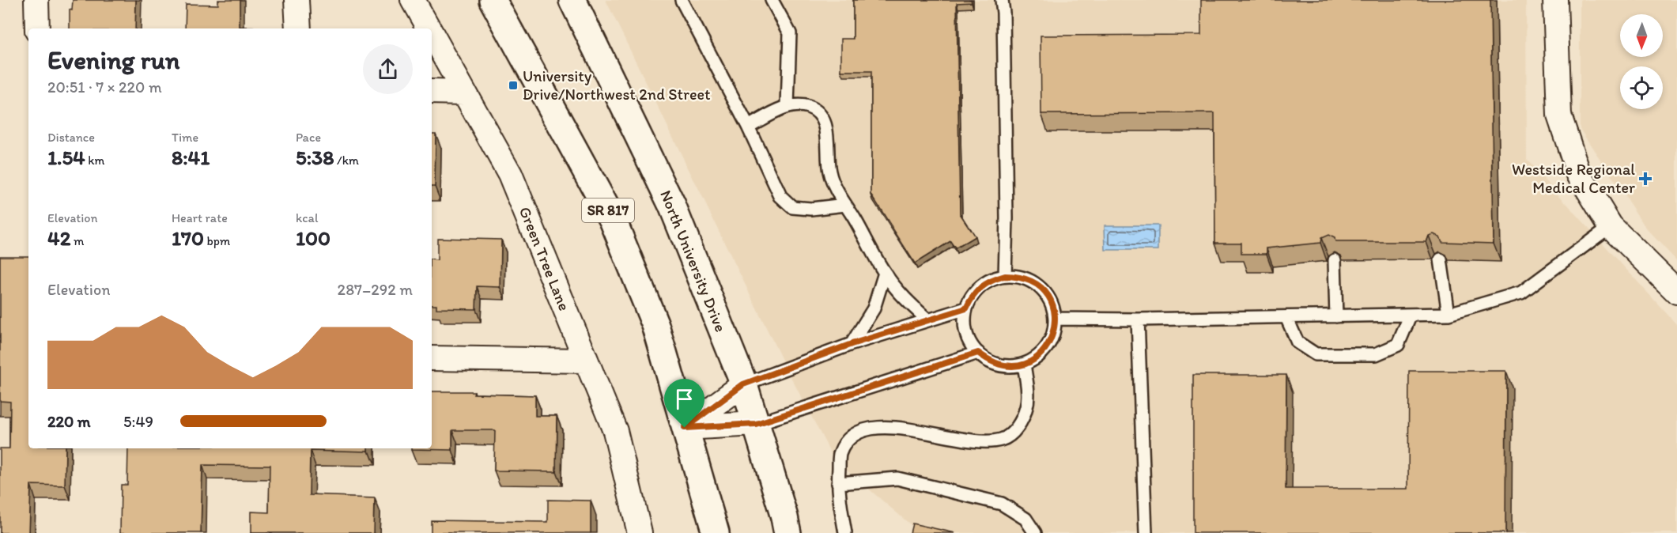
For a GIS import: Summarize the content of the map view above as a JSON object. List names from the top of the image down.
{
  "streets": {
    "main road": ["SR 817", "North University Drive"],
    "street": ["Green Tree Lane"]
  },
  "places": {
    "transit": ["University Drive/Northwest 2nd Street"],
    "health": ["Westside Regional Medical Center"]
  },
  "north": "bottom",
  "page": {
    "heading": ["Evening run", "20:51 · 7 × 220 m"],
    "stats": [
      ["Distance", "1.54 km"],
      ["Time", "8:41"],
      ["Pace", "5:38 /km"],
      ["Elevation", "42 m"],
      ["Heart rate", "170 bpm"],
      ["kcal", "100"]
    ],
    "chart": ["Elevation", "287–292 m"],
    "list": [
      {
        "name": "220 m",
        "note": "5:49"
      }
    ]
  }
}
